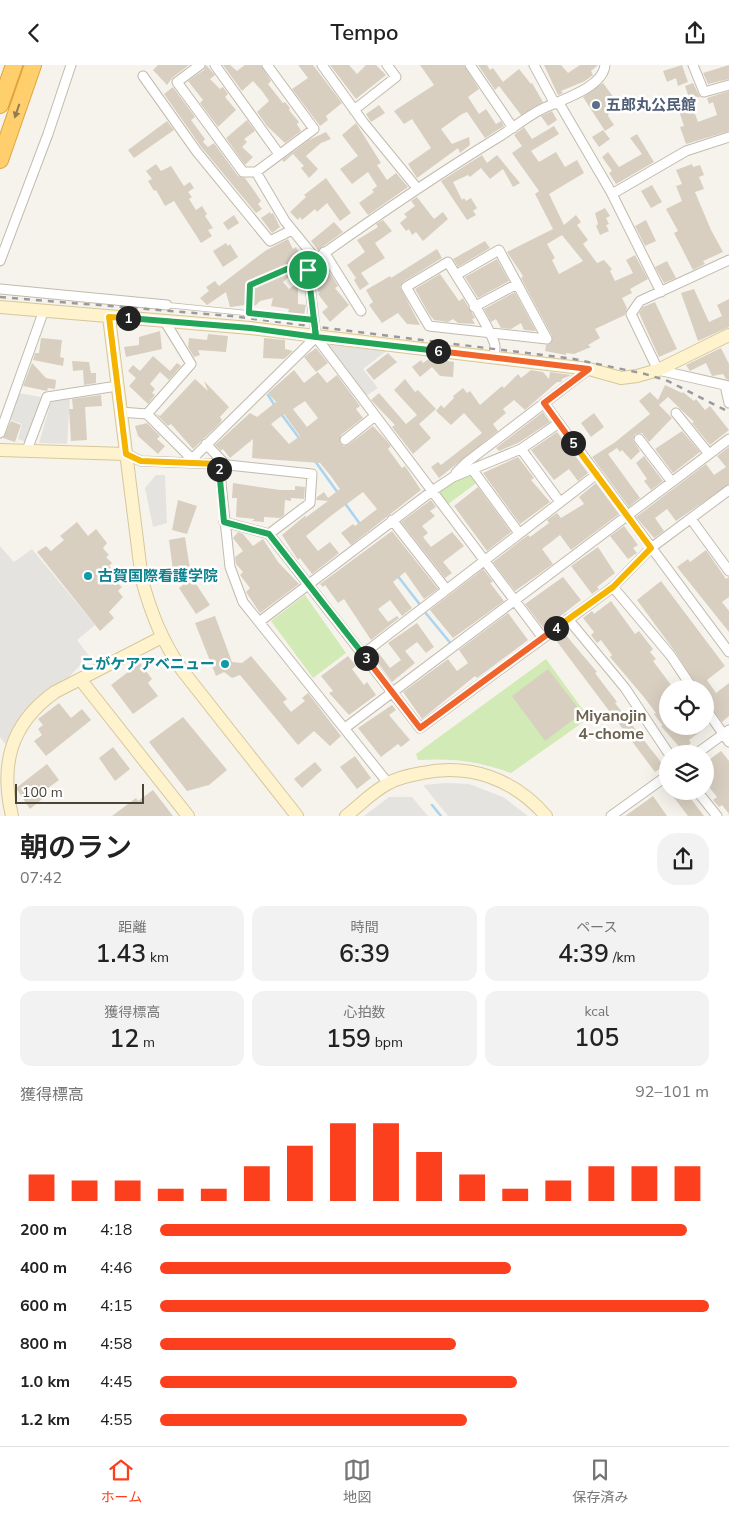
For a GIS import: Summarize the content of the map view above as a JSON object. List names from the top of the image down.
{
  "districts": ["Miyanojin 4-chome"],
  "places": ["五郎丸公民館", "古賀国際看護学院", "こがケアアベニュー"],
  "scale_bar": "100 m",
  "page": {
    "header": "Tempo",
    "pins": [
      "1",
      "6",
      "5",
      "2",
      "4",
      "3"
    ],
    "scale": "100 m",
    "heading": ["朝のラン", "07:42"],
    "stats": [
      ["距離", "1.43 km"],
      ["時間", "6:39"],
      ["ペース", "4:39 /km"],
      ["獲得標高", "12 m"],
      ["心拍数", "159 bpm"],
      ["kcal", "105"]
    ],
    "chart": ["獲得標高", "92–101 m"],
    "list": [
      {
        "name": "200 m",
        "note": "4:18"
      },
      {
        "name": "400 m",
        "note": "4:46"
      },
      {
        "name": "600 m",
        "note": "4:15"
      },
      {
        "name": "800 m",
        "note": "4:58"
      },
      {
        "name": "1.0 km",
        "note": "4:45"
      },
      {
        "name": "1.2 km",
        "note": "4:55"
      }
    ],
    "tabs": ["ホーム", "地図", "保存済み"]
  }
}
